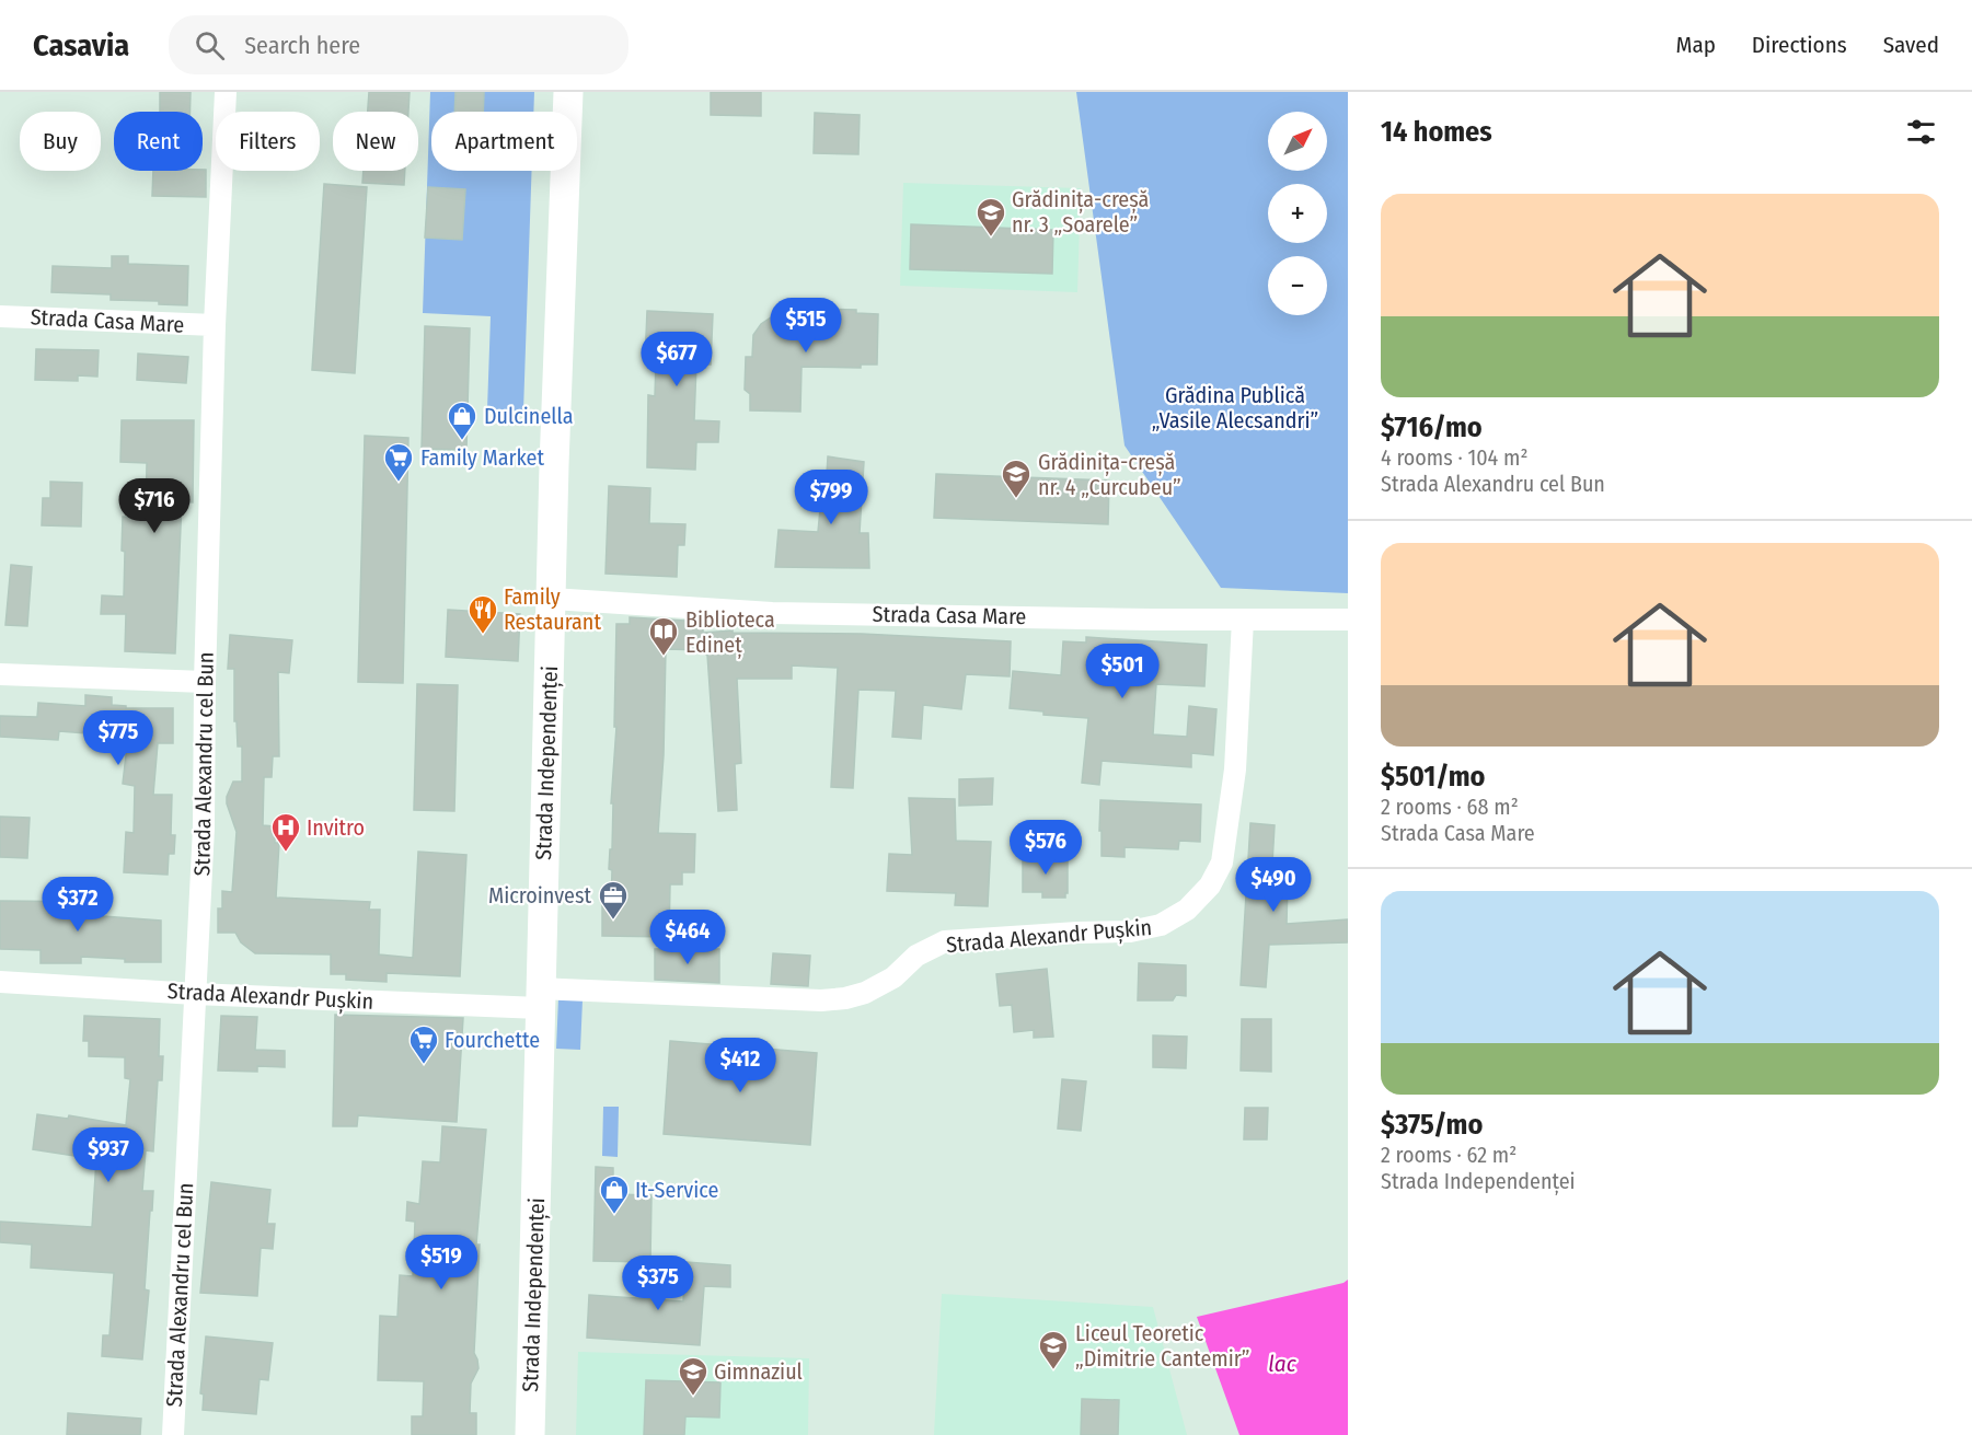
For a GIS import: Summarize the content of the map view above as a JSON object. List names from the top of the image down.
{
  "streets": {
    "main road": ["Strada Independenței"],
    "street": ["Strada Casa Mare", "Strada Alexandru cel Bun", "Strada Alexandr Pușkin"]
  },
  "crossings": [
    ["Strada Casa Mare", "Strada Independenței"],
    ["Strada Casa Mare", "Strada Alexandru cel Bun"],
    ["Strada Casa Mare", "Strada Alexandr Pușkin"],
    ["Strada Independenței", "Strada Alexandr Pușkin"],
    ["Strada Alexandru cel Bun", "Strada Alexandr Pușkin"]
  ],
  "water": ["lac"],
  "parks": ["Grădina Publică „Vasile Alecsandri”"],
  "places": {
    "school or university": [
      "Grădinița-creșă nr. 3 „Soarele”",
      "Grădinița-creșă nr. 4 „Curcubeu”",
      "Liceul Teoretic „Dimitrie Cantemir”",
      "Gimnaziul"
    ],
    "shop": ["Dulcinella", "It-Service"],
    "supermarket": ["Family Market", "Fourchette"],
    "restaurant": ["Family Restaurant"],
    "library": ["Biblioteca Edineț"],
    "hospital": ["Invitro"],
    "office": ["Microinvest"]
  },
  "north": "top right",
  "page": {
    "header": "Casavia",
    "search": "Search here",
    "nav": ["Map", "Directions", "Saved"],
    "heading": "14 homes",
    "map_buttons": ["+", "−"],
    "chip": [
      "Buy",
      "Rent",
      "Filters",
      "New",
      "Apartment"
    ],
    "list": [
      {
        "name": "$716/mo",
        "note": "4 rooms · 104 m² · Strada Alexandru cel Bun"
      },
      {
        "name": "$501/mo",
        "note": "2 rooms · 68 m² · Strada Casa Mare"
      },
      {
        "name": "$375/mo",
        "note": "2 rooms · 62 m² · Strada Independenței"
      }
    ],
    "price": [
      "$515",
      "$677",
      "$799",
      "$716",
      "$501",
      "$775",
      "$576",
      "$490",
      "$372",
      "$464",
      "$412",
      "$937",
      "$519",
      "$375"
    ]
  }
}
